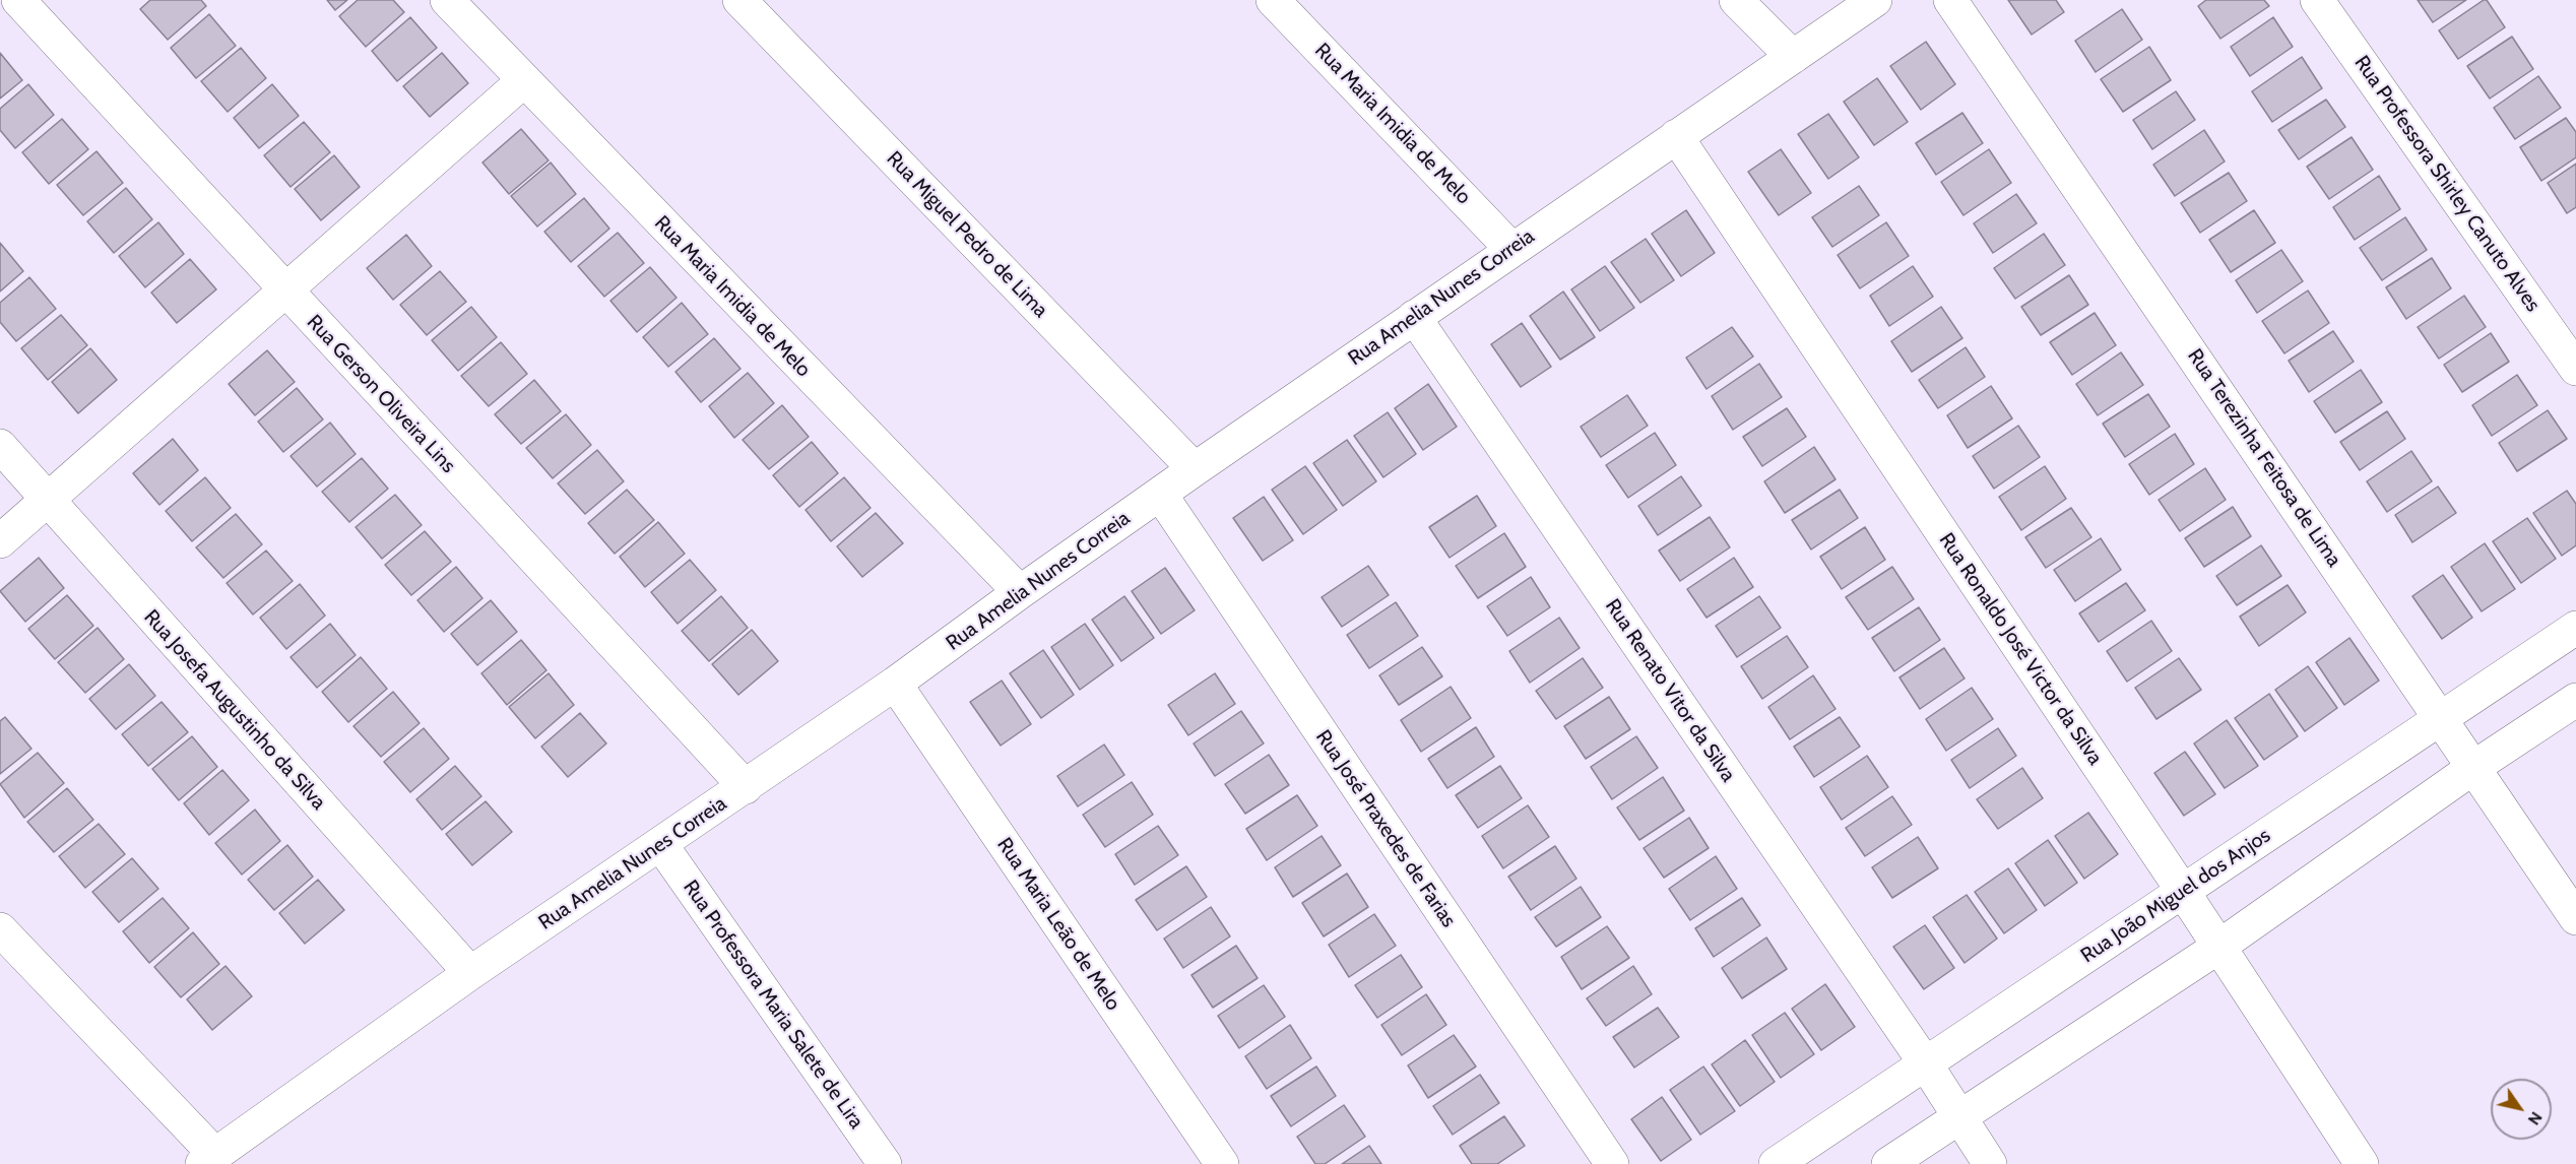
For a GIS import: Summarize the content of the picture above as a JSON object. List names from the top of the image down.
{
  "streets": {
    "street": [
      "Rua Maria Imidia de Melo",
      "Rua Professora Shirley Canuto Alves",
      "Rua Miguel Pedro de Lima",
      "Rua Amelia Nunes Correia",
      "Rua Gerson Oliveira Lins",
      "Rua Terezinha Feitosa de Lima",
      "Rua Ronaldo José Victor da Silva",
      "Rua Renato Vitor da Silva",
      "Rua Josefa Augustinho da Silva",
      "Rua José Praxedes de Farias",
      "Rua João Miguel dos Anjos",
      "Rua Maria Leão de Melo",
      "Rua Professora Maria Salete de Lira"
    ]
  },
  "crossings": [
    ["Rua Maria Imidia de Melo", "Rua Amelia Nunes Correia"],
    ["Rua Miguel Pedro de Lima", "Rua Amelia Nunes Correia"],
    ["Rua Amelia Nunes Correia", "Rua Gerson Oliveira Lins"],
    ["Rua Amelia Nunes Correia", "Rua Ronaldo José Victor da Silva"],
    ["Rua Amelia Nunes Correia", "Rua Renato Vitor da Silva"],
    ["Rua Amelia Nunes Correia", "Rua Josefa Augustinho da Silva"],
    ["Rua Amelia Nunes Correia", "Rua José Praxedes de Farias"],
    ["Rua Amelia Nunes Correia", "Rua Maria Leão de Melo"],
    ["Rua Amelia Nunes Correia", "Rua Professora Maria Salete de Lira"],
    ["Rua Terezinha Feitosa de Lima", "Rua João Miguel dos Anjos"],
    ["Rua Ronaldo José Victor da Silva", "Rua João Miguel dos Anjos"],
    ["Rua Renato Vitor da Silva", "Rua João Miguel dos Anjos"]
  ],
  "north": "bottom right"
}
